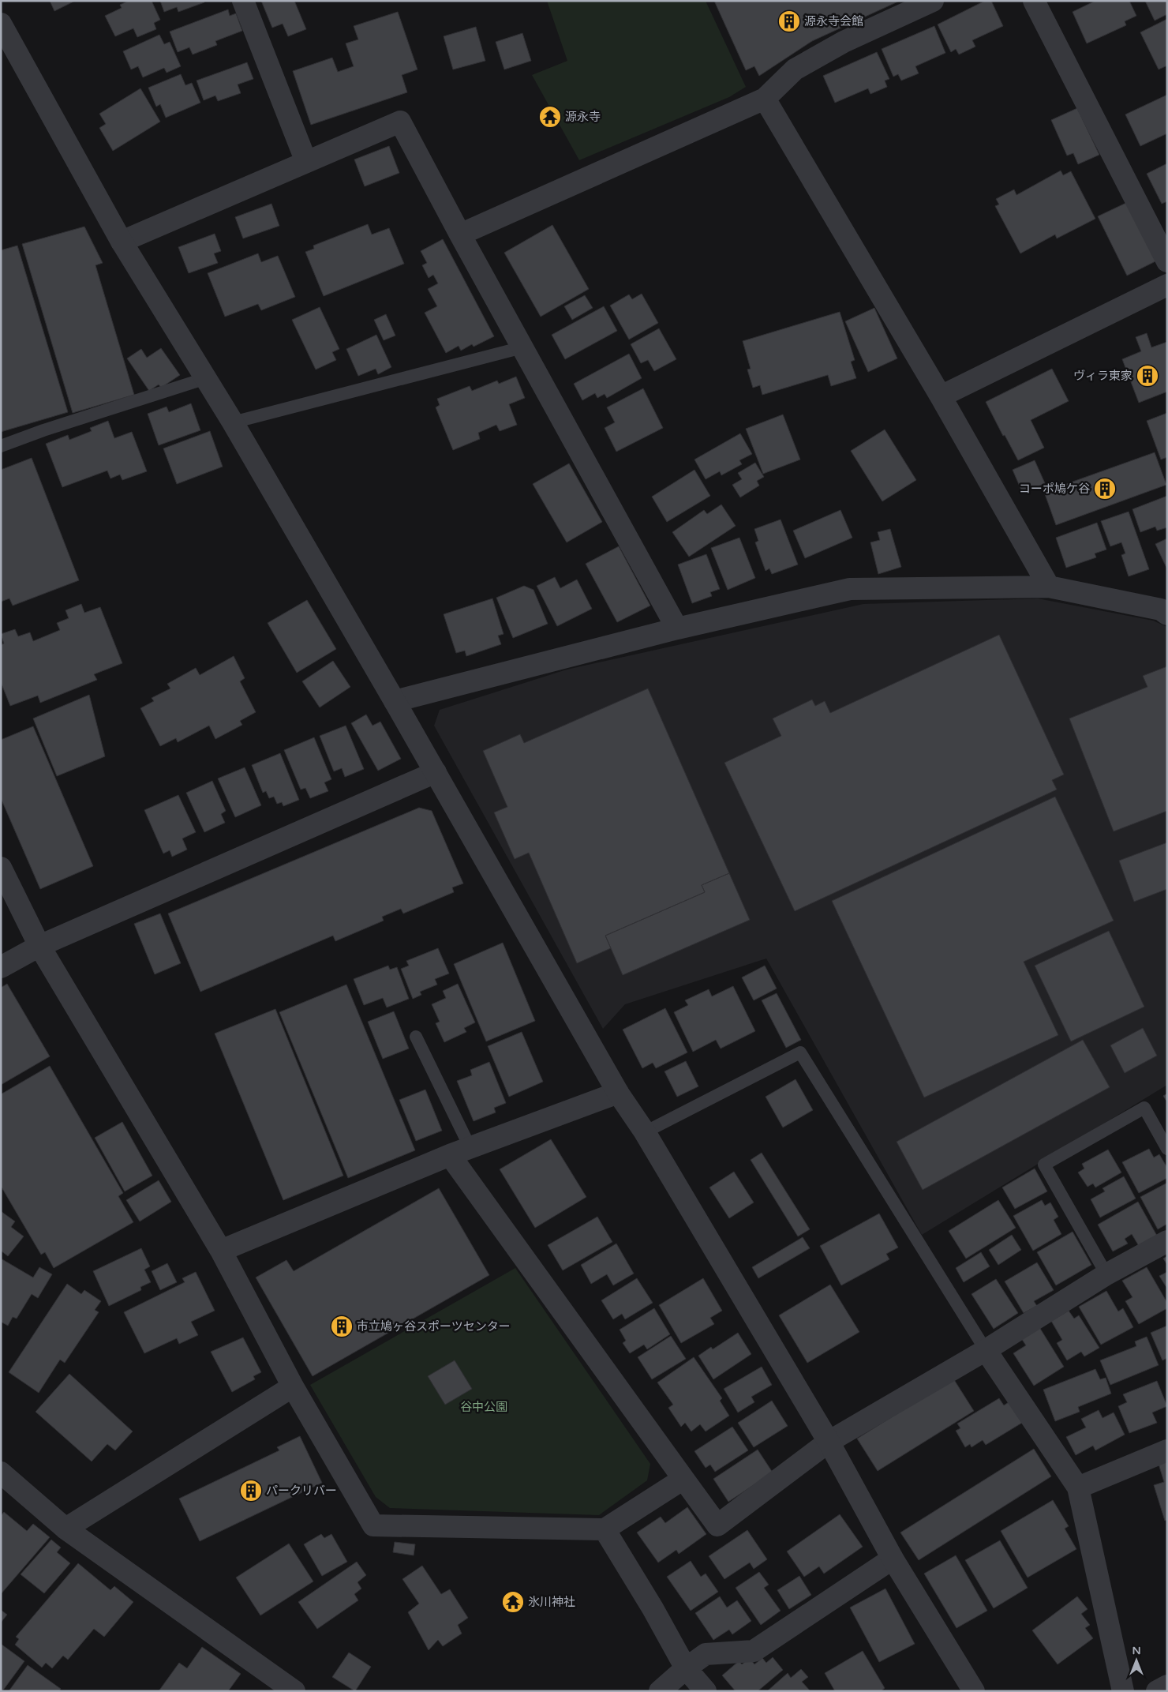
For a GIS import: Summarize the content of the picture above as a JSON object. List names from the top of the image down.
{
  "parks": ["谷中公園"],
  "places": {
    "building": [
      "源永寺会館",
      "ヴィラ東家",
      "コーポ鳩ケ谷",
      "市立鳩ヶ谷スポーツセンター",
      "パークリバー"
    ],
    "temple": ["源永寺", "氷川神社"]
  },
  "north": "top"
}
